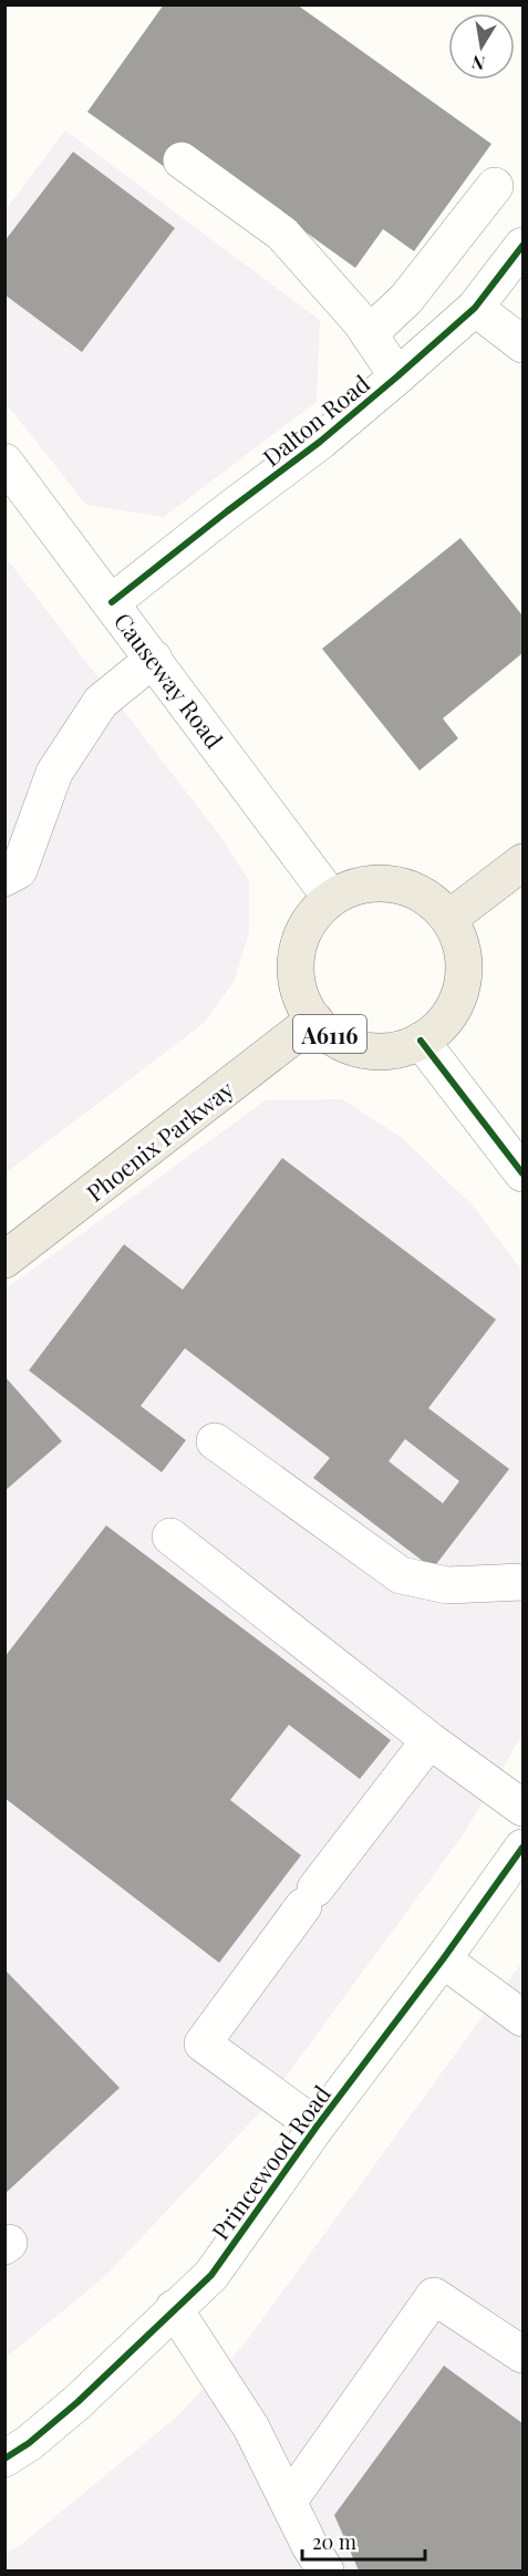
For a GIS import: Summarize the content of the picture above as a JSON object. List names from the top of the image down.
{
  "streets": {
    "main road": ["A6116", "Phoenix Parkway"],
    "street": ["Dalton Road", "Causeway Road", "Princewood Road"]
  },
  "crossings": [
    ["Dalton Road", "Causeway Road"],
    ["Causeway Road", "A6116"],
    ["Causeway Road", "Phoenix Parkway"],
    ["A6116", "Phoenix Parkway"]
  ],
  "scale_bar": "20 m",
  "north": "bottom"
}
